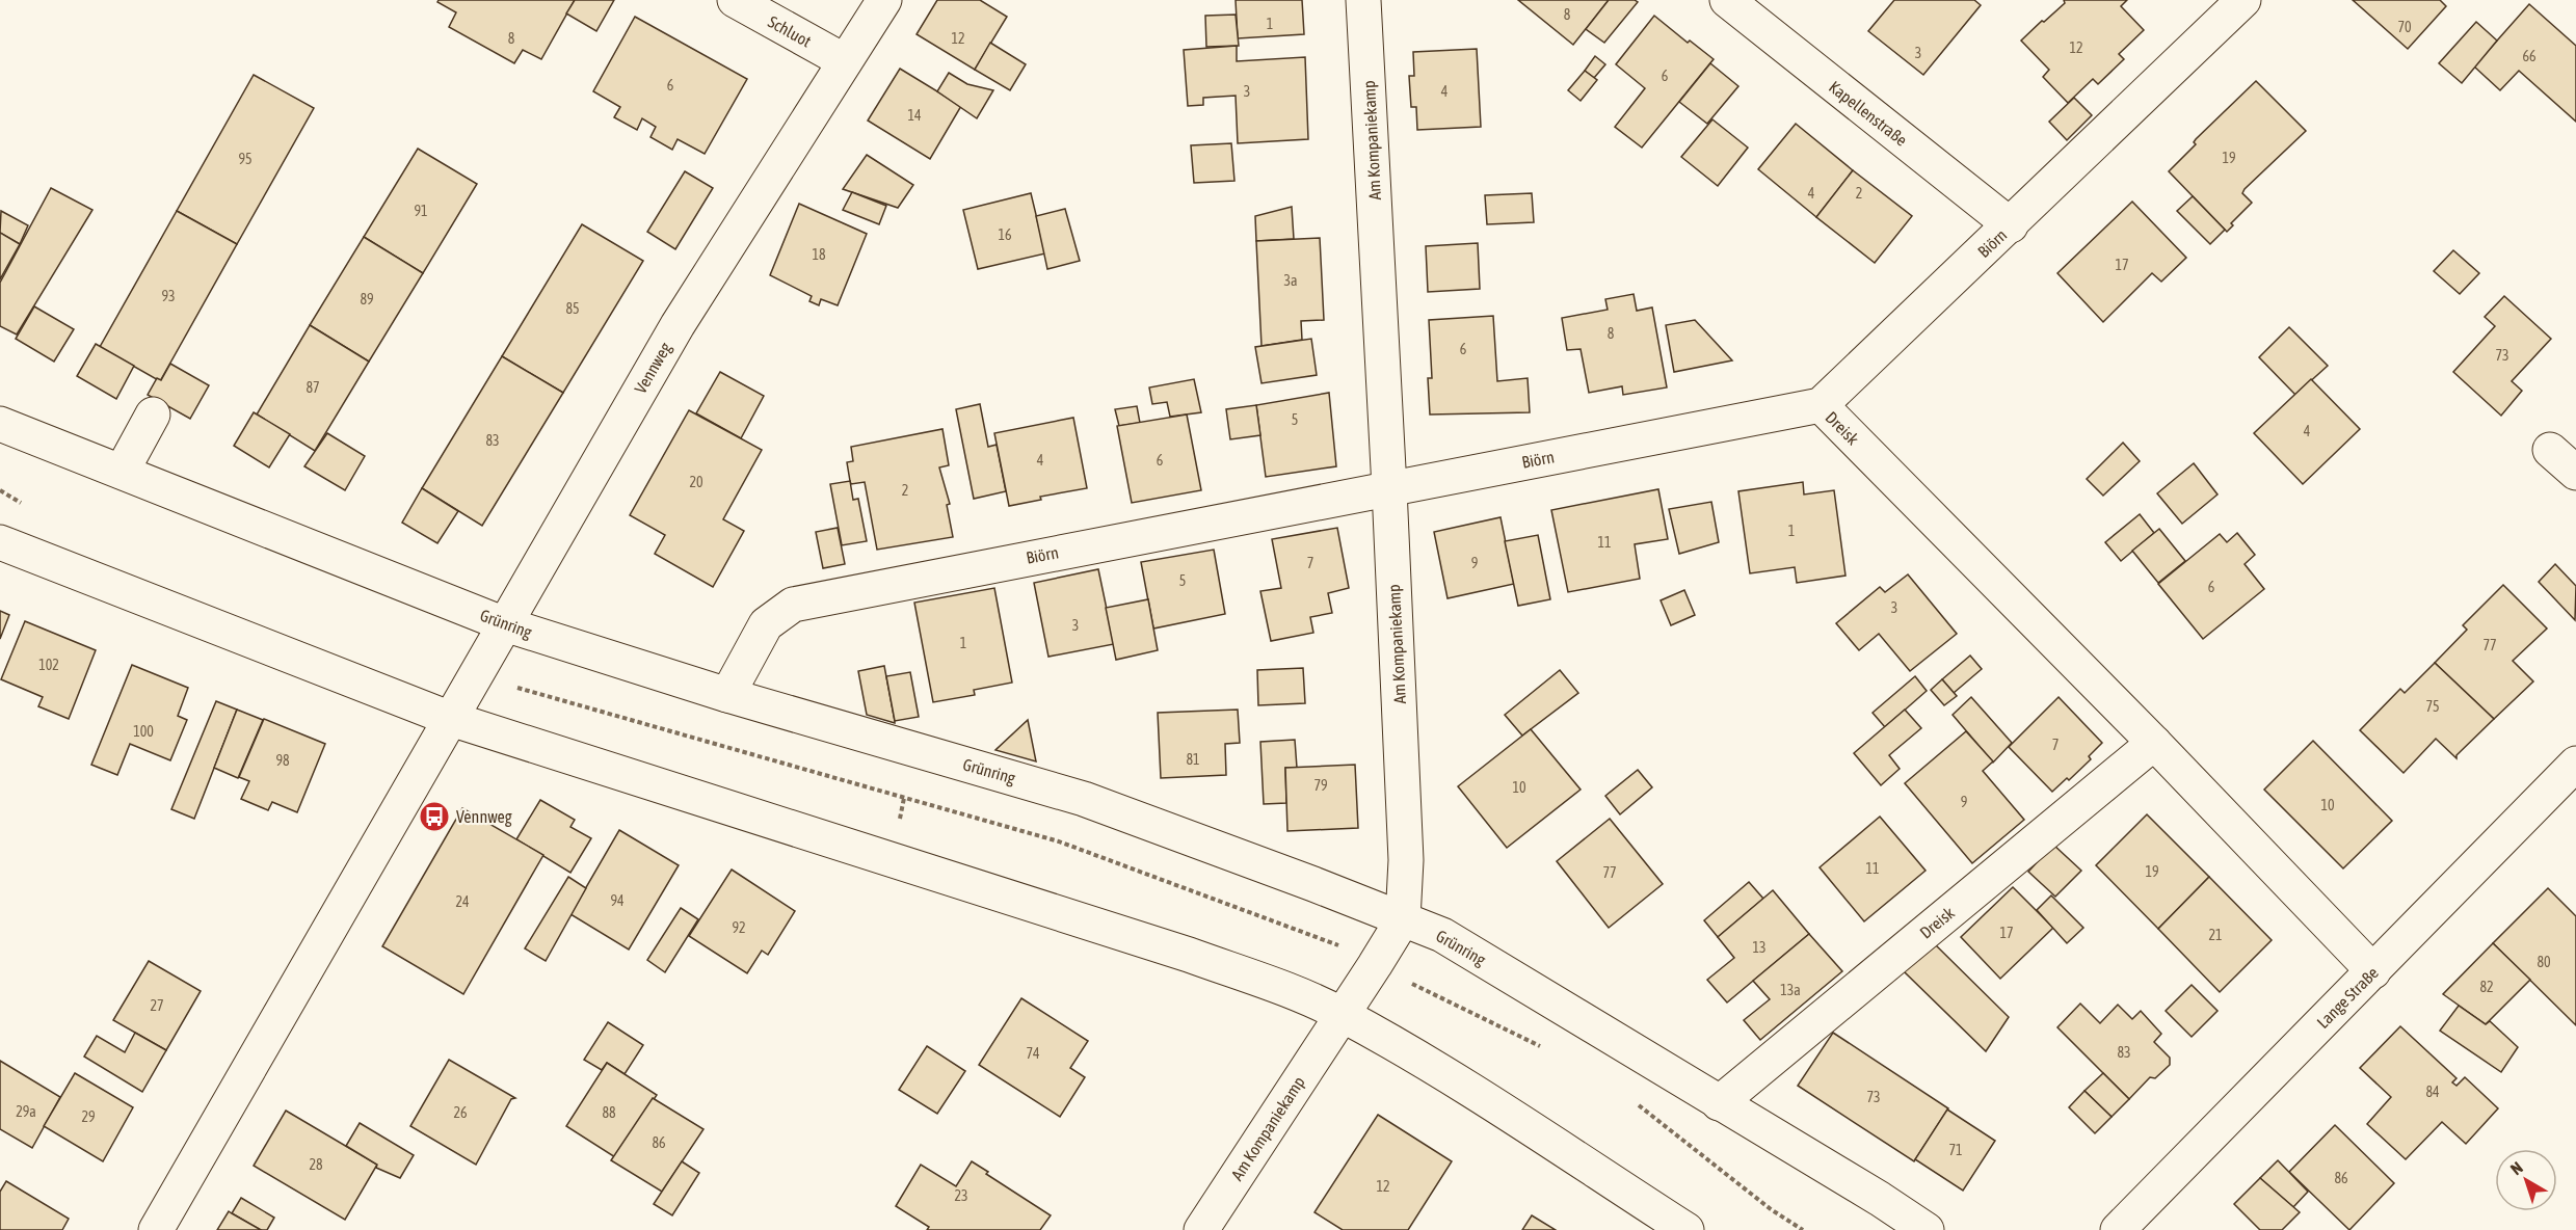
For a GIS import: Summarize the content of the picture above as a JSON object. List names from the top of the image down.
{
  "streets": {
    "street": [
      "Schluot",
      "Kapellenstraße",
      "Am Kompaniekamp",
      "Biörn",
      "Vennweg",
      "Dreisk",
      "Grünring",
      "Lange Straße"
    ]
  },
  "crossings": [
    ["Schluot", "Vennweg"],
    ["Kapellenstraße", "Biörn"],
    ["Am Kompaniekamp", "Biörn"],
    ["Am Kompaniekamp", "Grünring"],
    ["Biörn", "Dreisk"],
    ["Biörn", "Grünring"],
    ["Vennweg", "Grünring"],
    ["Dreisk", "Grünring"],
    ["Dreisk", "Lange Straße"]
  ],
  "places": {
    "bus stop": ["Vennweg"]
  },
  "house_numbers": [
    "8",
    "1",
    "70",
    "8",
    "12",
    "12",
    "3",
    "66",
    "6",
    "6",
    "3",
    "4",
    "14",
    "19",
    "95",
    "4",
    "2",
    "91",
    "16",
    "18",
    "17",
    "3a",
    "93",
    "89",
    "85",
    "8",
    "6",
    "73",
    "87",
    "5",
    "4",
    "83",
    "4",
    "6",
    "20",
    "2",
    "1",
    "11",
    "7",
    "9",
    "5",
    "6",
    "3",
    "3",
    "1",
    "77",
    "102",
    "75",
    "100",
    "7",
    "81",
    "98",
    "79",
    "10",
    "9",
    "10",
    "11",
    "19",
    "77",
    "94",
    "24",
    "92",
    "17",
    "21",
    "13",
    "80",
    "82",
    "13a",
    "27",
    "83",
    "74",
    "84",
    "73",
    "29a",
    "26",
    "88",
    "29",
    "86",
    "71",
    "28",
    "86",
    "12",
    "23"
  ],
  "north": "top left"
}
